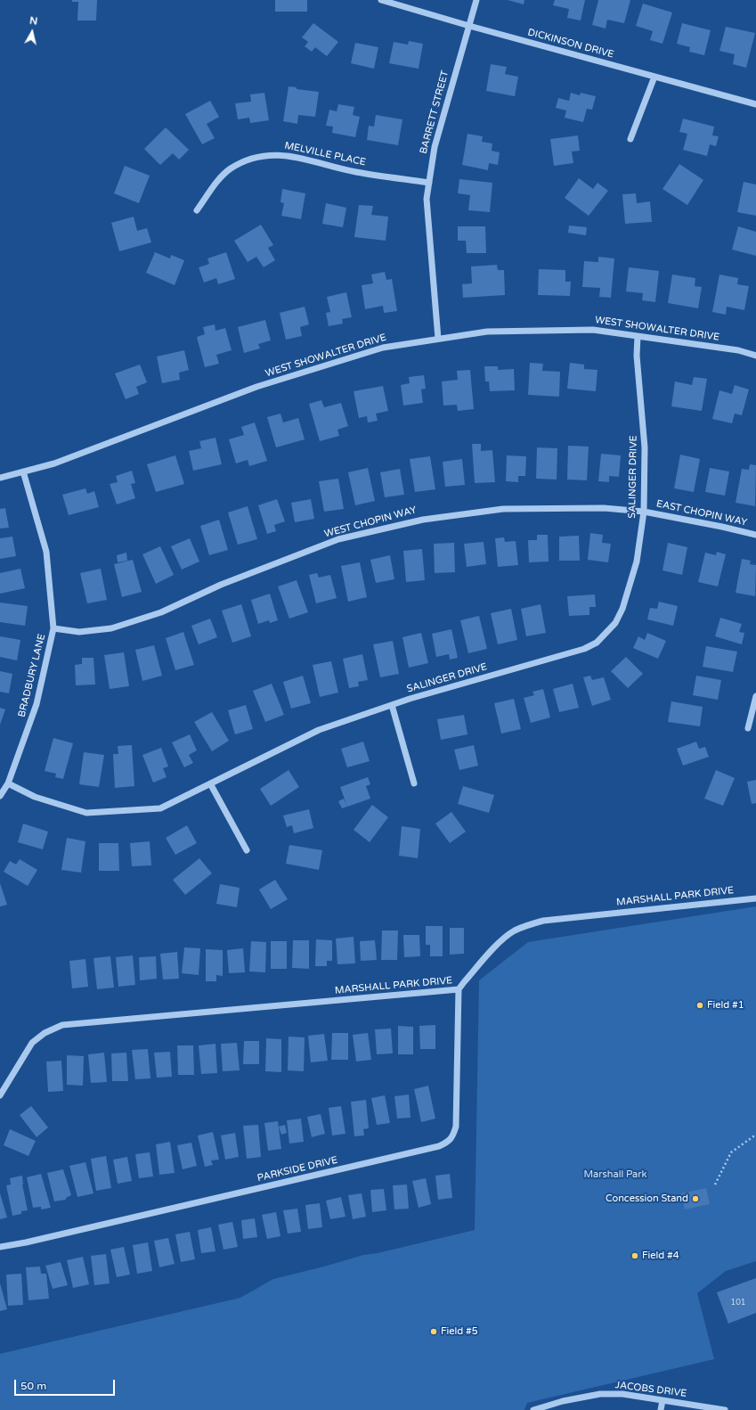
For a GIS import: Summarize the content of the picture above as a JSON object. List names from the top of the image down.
{
  "streets": {
    "street": [
      "DICKINSON DRIVE",
      "BARRETT STREET",
      "MELVILLE PLACE",
      "WEST SHOWALTER DRIVE",
      "SALINGER DRIVE",
      "EAST CHOPIN WAY",
      "WEST CHOPIN WAY",
      "BRADBURY LANE",
      "MARSHALL PARK DRIVE",
      "PARKSIDE DRIVE",
      "JACOBS DRIVE"
    ]
  },
  "crossings": [
    ["DICKINSON DRIVE", "BARRETT STREET"],
    ["BARRETT STREET", "MELVILLE PLACE"],
    ["BARRETT STREET", "WEST SHOWALTER DRIVE"],
    ["WEST SHOWALTER DRIVE", "SALINGER DRIVE"],
    ["WEST SHOWALTER DRIVE", "BRADBURY LANE"],
    ["SALINGER DRIVE", "EAST CHOPIN WAY"],
    ["SALINGER DRIVE", "WEST CHOPIN WAY"],
    ["SALINGER DRIVE", "BRADBURY LANE"],
    ["EAST CHOPIN WAY", "WEST CHOPIN WAY"],
    ["WEST CHOPIN WAY", "BRADBURY LANE"],
    ["MARSHALL PARK DRIVE", "PARKSIDE DRIVE"]
  ],
  "parks": ["Marshall Park"],
  "places": [
    "Field #1",
    "Concession Stand",
    "Field #4",
    "Field #5"
  ],
  "house_numbers": ["101"],
  "scale_bar": "50 m",
  "north": "top"
}
